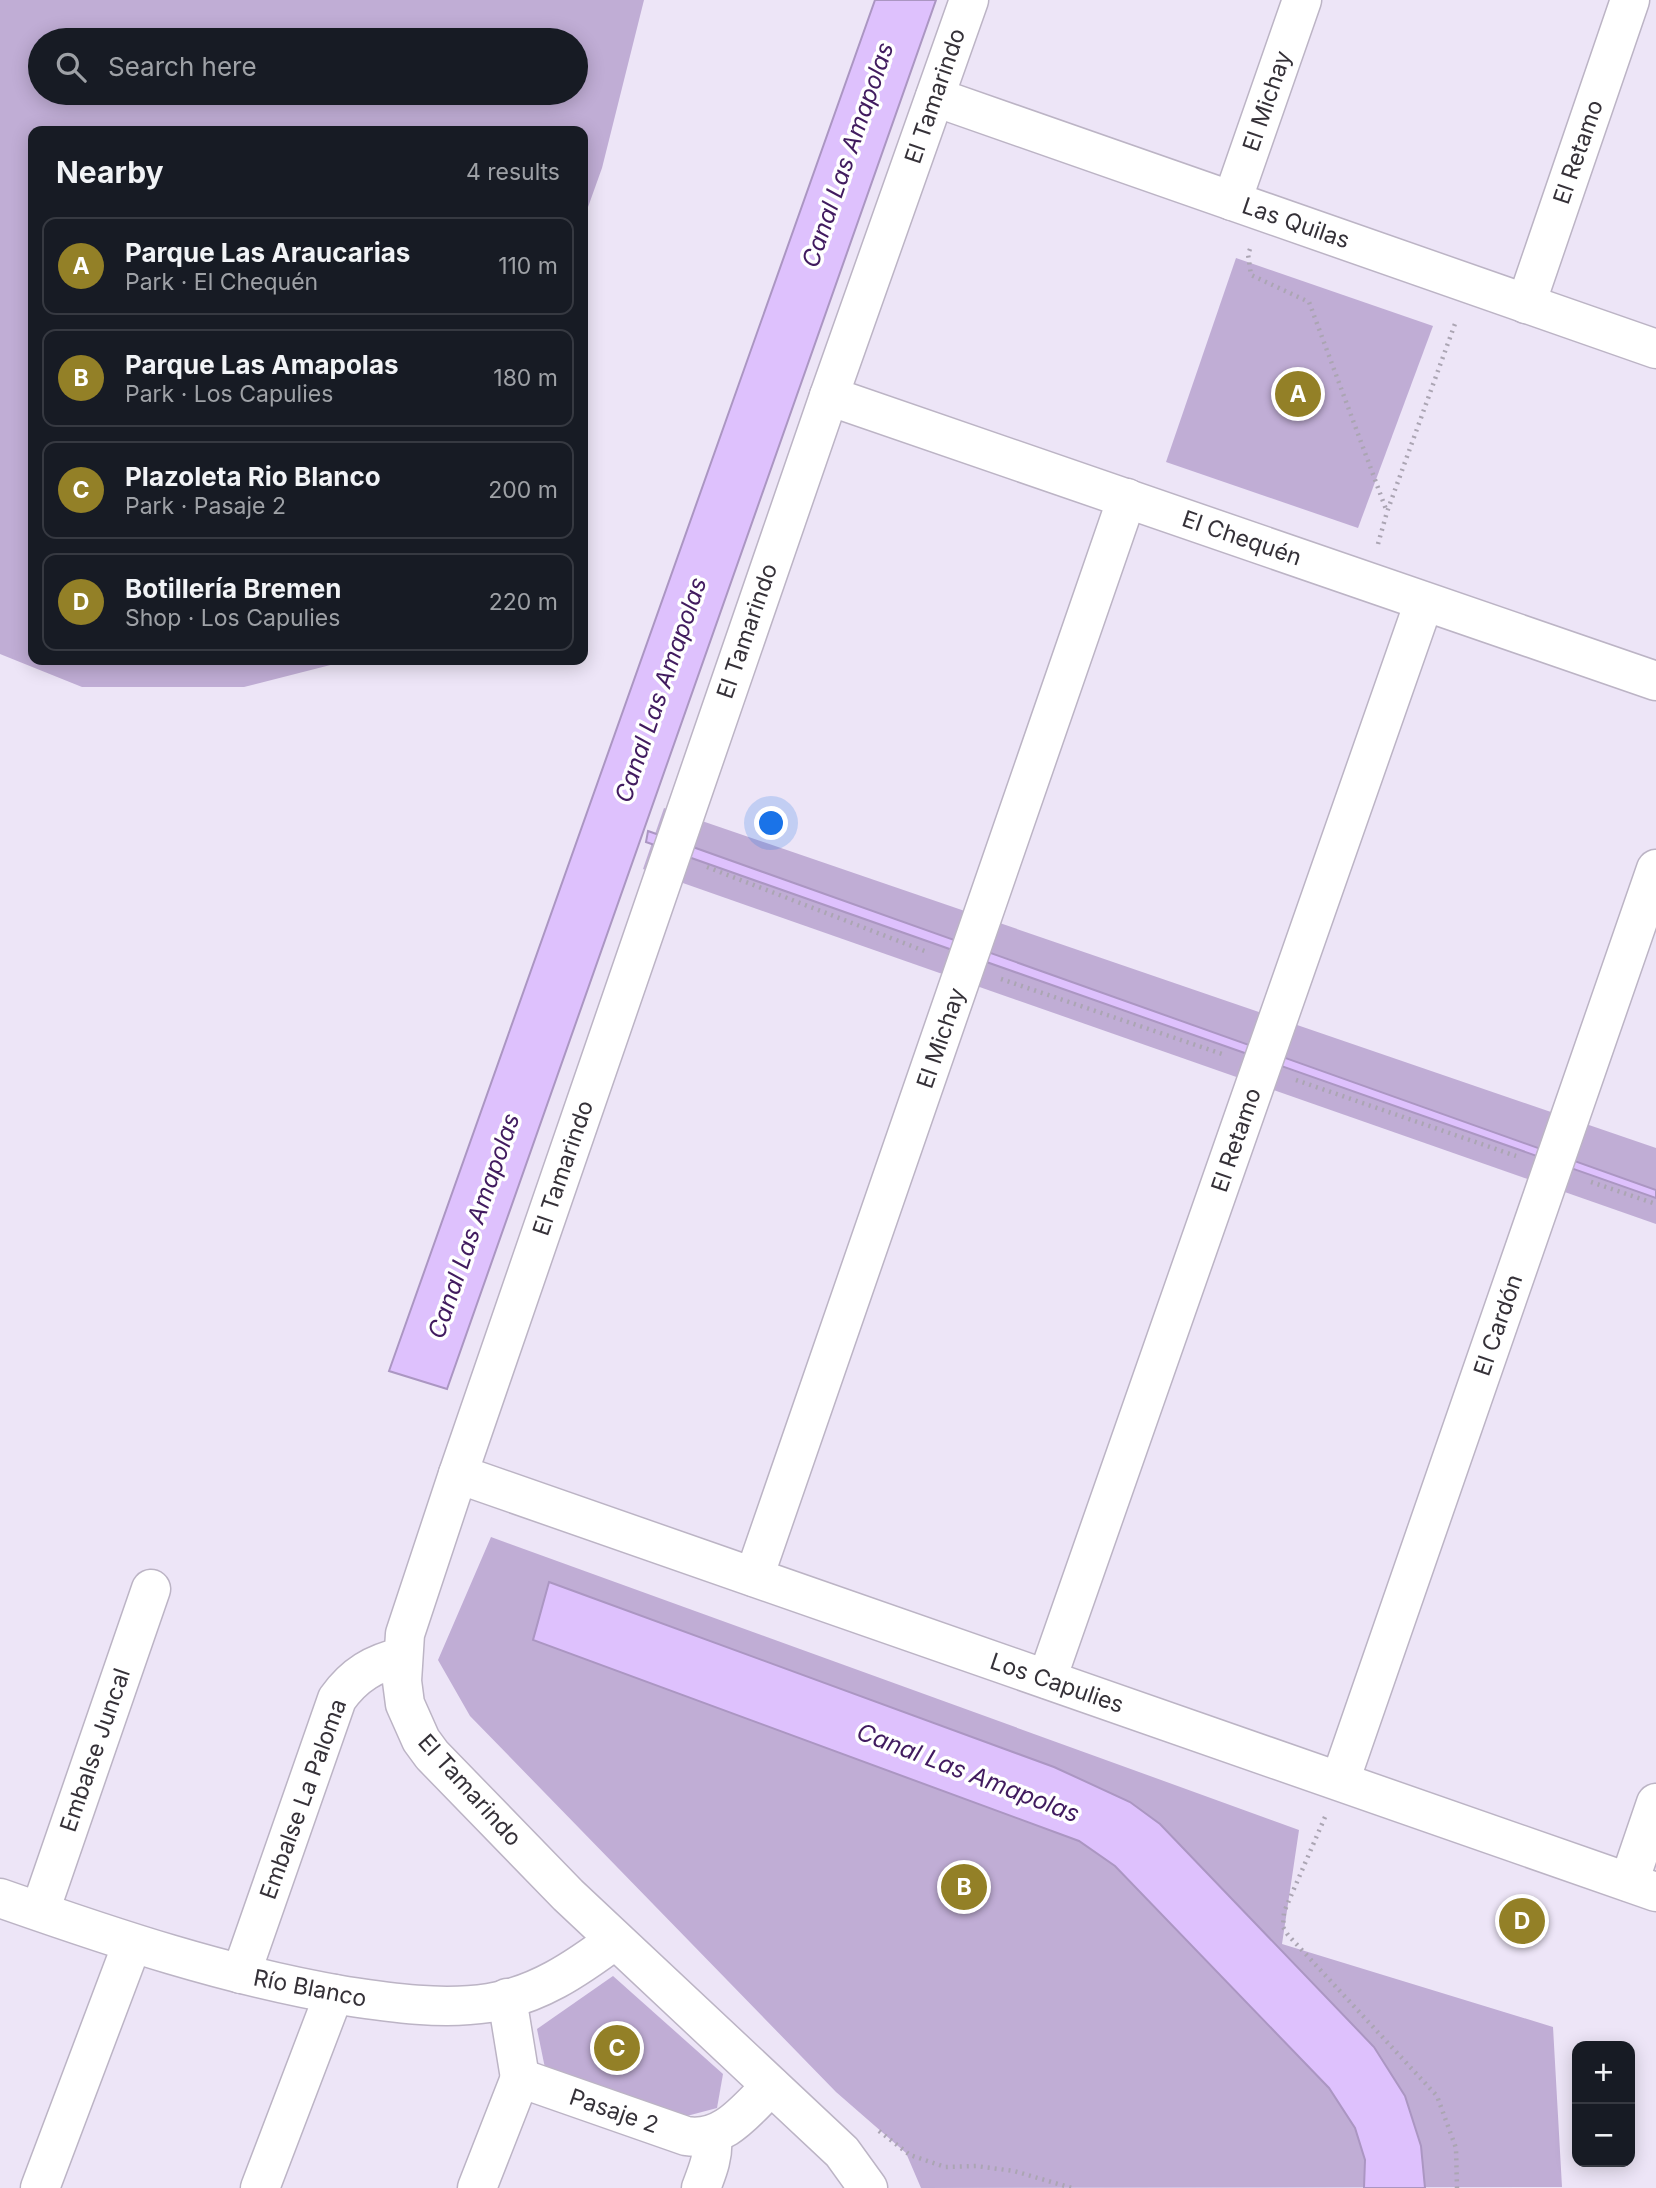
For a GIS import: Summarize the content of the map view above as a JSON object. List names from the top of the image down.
{
  "streets": {
    "street": [
      "El Tamarindo",
      "El Michay",
      "El Retamo",
      "Las Quilas",
      "El Chequén",
      "El Cardón",
      "Los Capulies",
      "Embalse Juncal",
      "Embalse La Paloma",
      "Río Blanco",
      "Pasaje 2"
    ]
  },
  "crossings": [
    ["El Tamarindo", "Las Quilas"],
    ["El Tamarindo", "El Chequén"],
    ["El Tamarindo", "Los Capulies"],
    ["El Tamarindo", "Embalse La Paloma"],
    ["El Tamarindo", "Río Blanco"],
    ["El Michay", "Las Quilas"],
    ["El Michay", "El Chequén"],
    ["El Michay", "Los Capulies"],
    ["El Retamo", "Las Quilas"],
    ["El Retamo", "El Chequén"],
    ["El Retamo", "Los Capulies"],
    ["El Cardón", "Los Capulies"],
    ["Embalse Juncal", "Río Blanco"],
    ["Embalse La Paloma", "Río Blanco"]
  ],
  "water": ["Canal Las Amapolas"],
  "page": {
    "search": "Search here",
    "heading": ["Nearby", "4 results"],
    "list": [
      {
        "mark": "A",
        "name": "Parque Las Araucarias",
        "note": "Park · El Chequén",
        "value": "110 m"
      },
      {
        "mark": "B",
        "name": "Parque Las Amapolas",
        "note": "Park · Los Capulies",
        "value": "180 m"
      },
      {
        "mark": "C",
        "name": "Plazoleta Rio Blanco",
        "note": "Park · Pasaje 2",
        "value": "200 m"
      },
      {
        "mark": "D",
        "name": "Botillería Bremen",
        "note": "Shop · Los Capulies",
        "value": "220 m"
      }
    ],
    "pins": [
      "A",
      "B",
      "D",
      "C"
    ],
    "map_buttons": ["+", "−"]
  }
}
